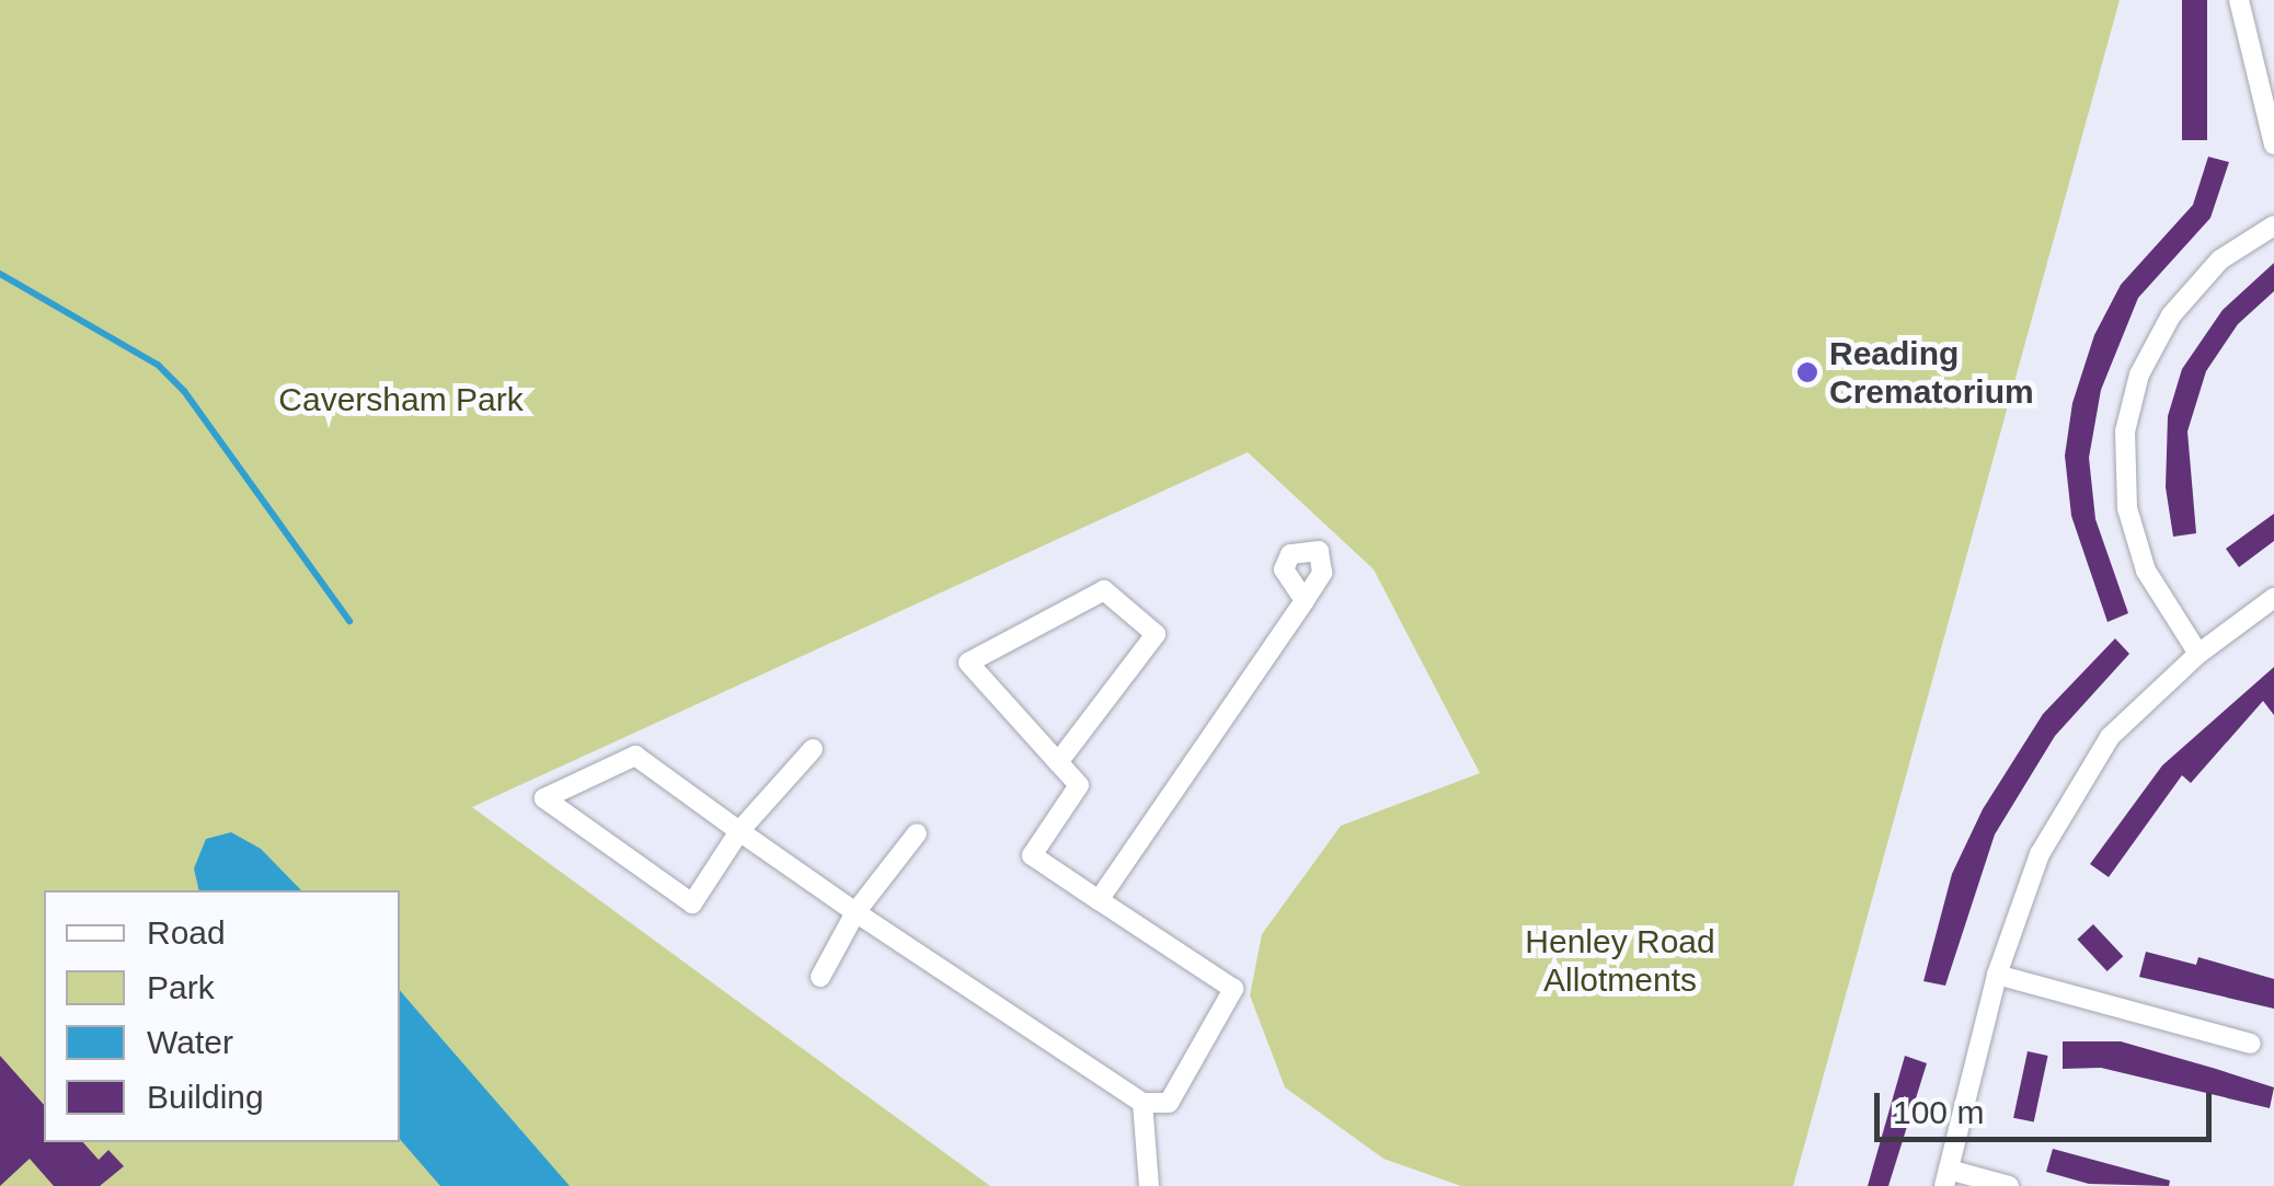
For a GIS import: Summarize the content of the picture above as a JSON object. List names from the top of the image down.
{
  "parks": ["Caversham Park", "Henley Road Allotments"],
  "places": ["Reading Crematorium"],
  "legend": [
    "Road",
    "Park",
    "Water",
    "Building"
  ],
  "scale_bar": "100 m"
}
